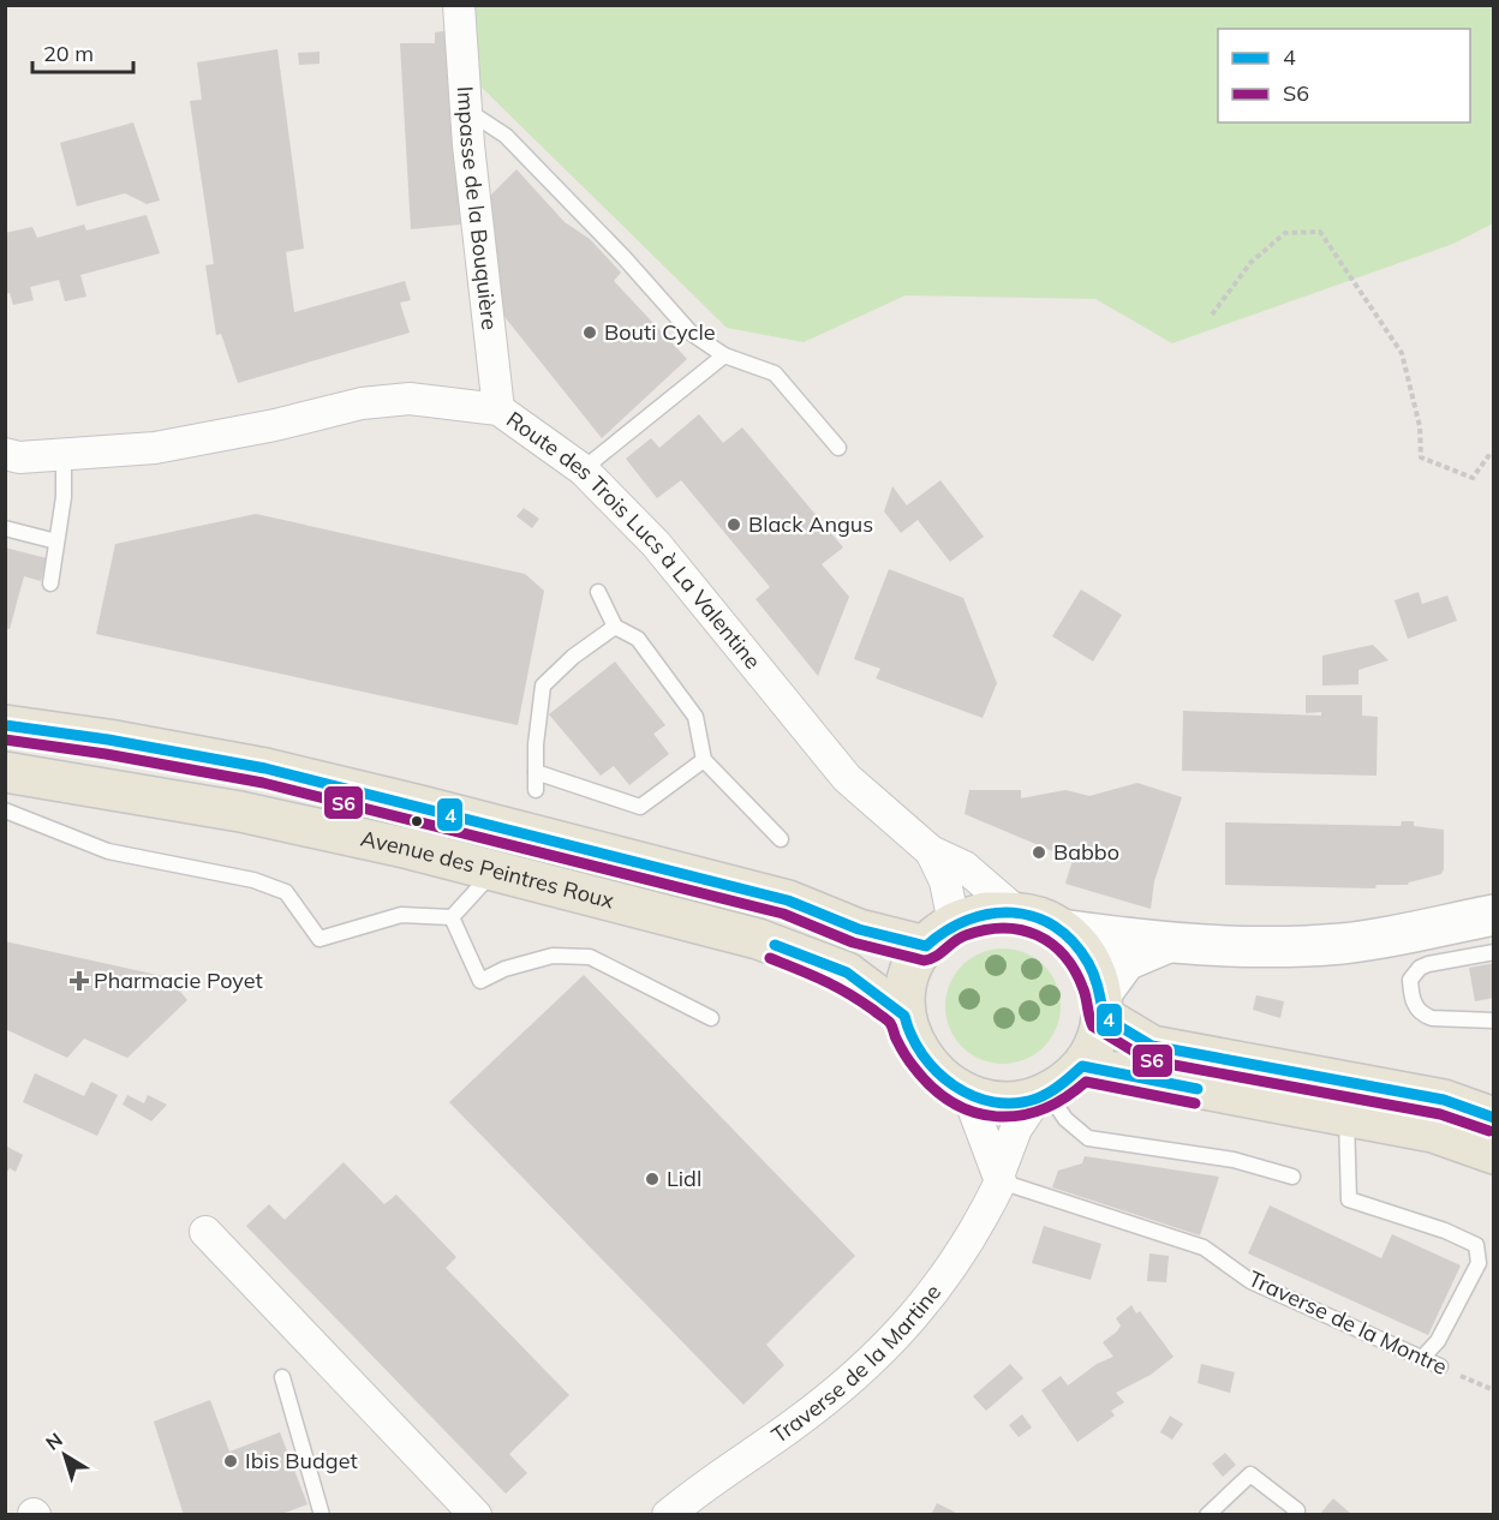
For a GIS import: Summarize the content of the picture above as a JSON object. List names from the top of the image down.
{
  "streets": {
    "main road": ["Avenue des Peintres Roux"],
    "street": ["Impasse de la Bouquière", "Route des Trois Lucs à La Valentine", "Traverse de la Martine"],
    "lane": ["Traverse de la Montre"]
  },
  "crossings": [
    ["Impasse de la Bouquière", "Route des Trois Lucs à La Valentine"],
    ["Route des Trois Lucs à La Valentine", "Avenue des Peintres Roux"],
    ["Route des Trois Lucs à La Valentine", "Traverse de la Martine"],
    ["Avenue des Peintres Roux", "Traverse de la Martine"],
    ["Traverse de la Montre", "Traverse de la Martine"]
  ],
  "places": {
    "other": [
      "Bouti Cycle",
      "Black Angus",
      "Babbo",
      "Lidl",
      "Ibis Budget"
    ],
    "health": ["Pharmacie Poyet"]
  },
  "lines": ["transit line 4", "transit line S6"],
  "legend": ["4", "S6"],
  "scale_bar": "20 m",
  "north": "top left"
}
